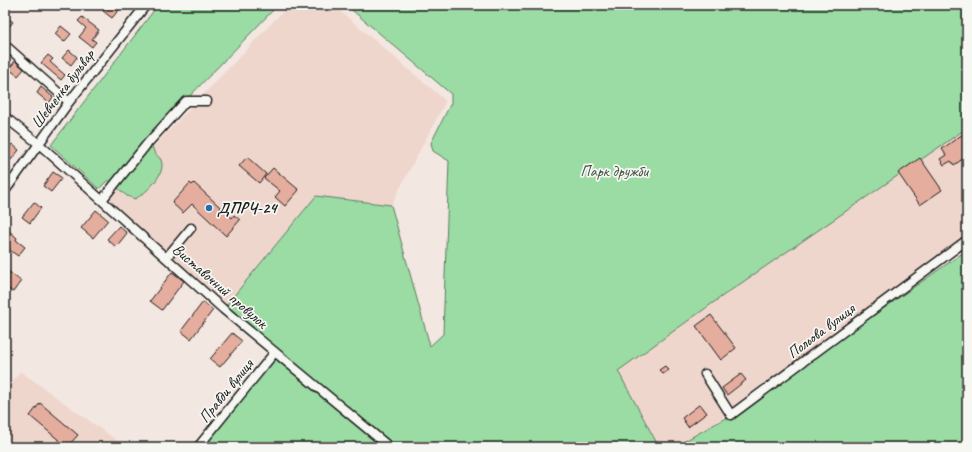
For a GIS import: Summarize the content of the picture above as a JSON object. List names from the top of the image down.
{
  "streets": {
    "street": [
      "Шевченка бульвар",
      "Виставочний провулок",
      "Польова вулиця",
      "Правди вулиця"
    ]
  },
  "crossings": [
    ["Шевченка бульвар", "Виставочний провулок"],
    ["Виставочний провулок", "Правди вулиця"]
  ],
  "parks": ["Парк дружби"],
  "places": ["ДПРЧ-24"]
}
